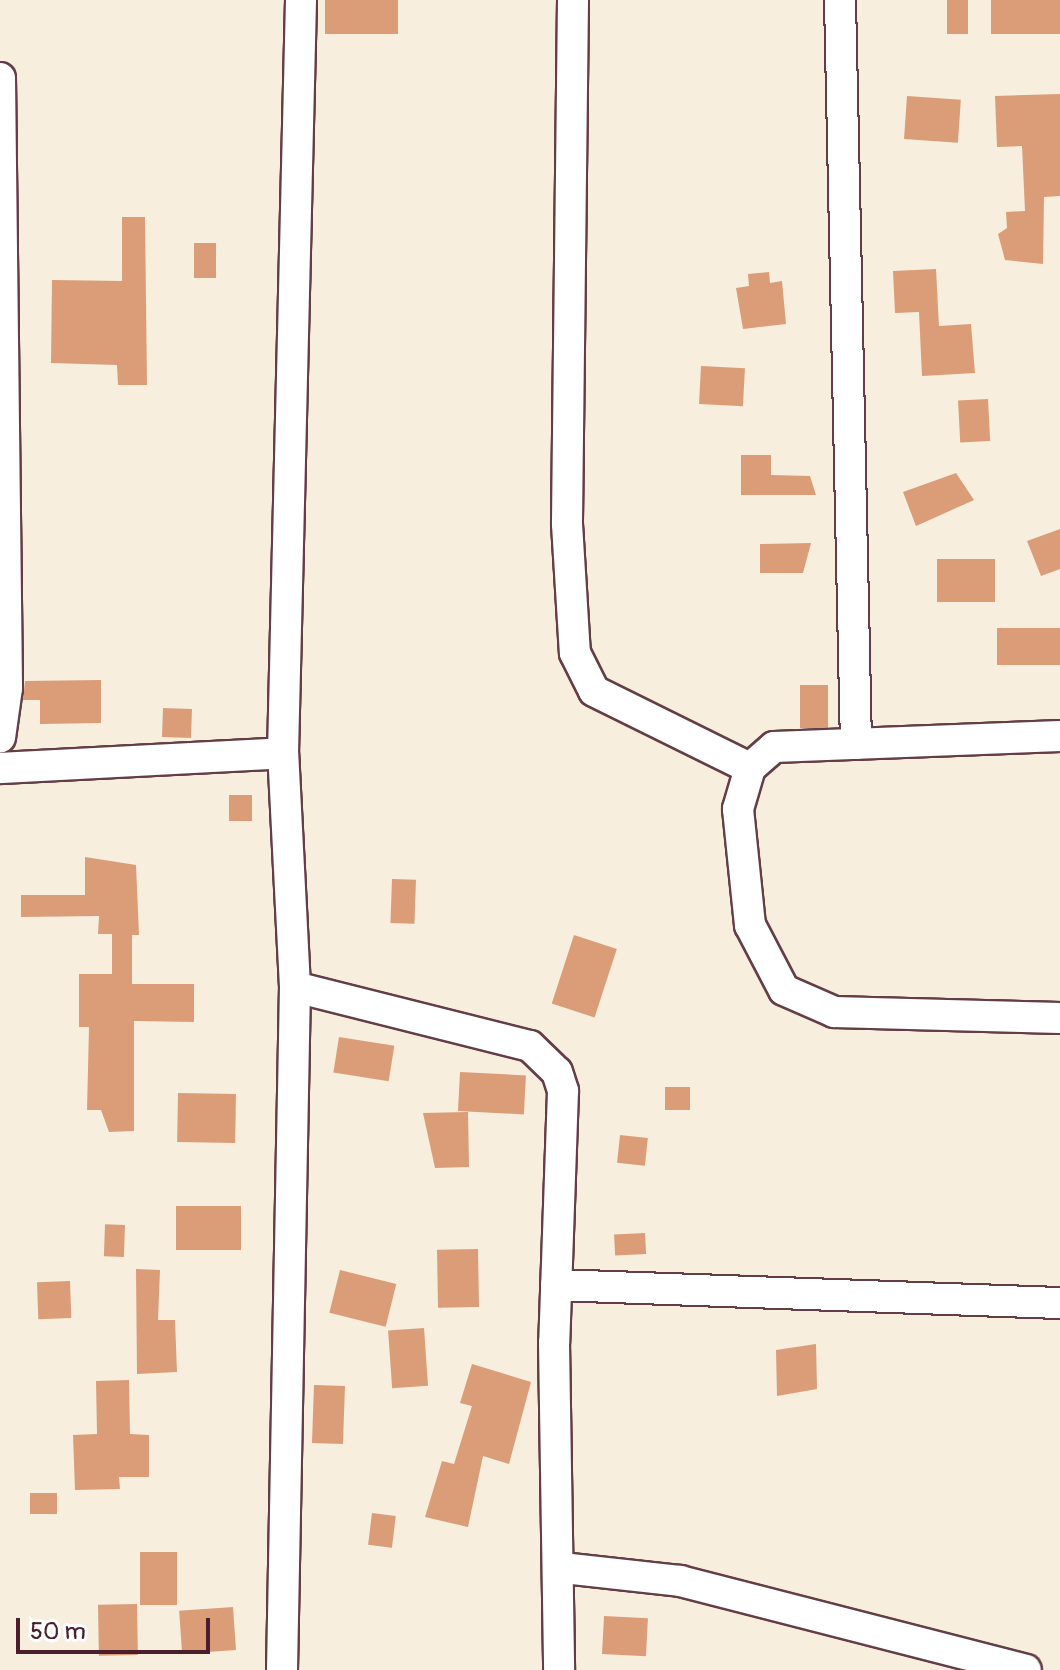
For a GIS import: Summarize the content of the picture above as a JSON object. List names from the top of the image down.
{
  "scale_bar": "50 m"
}
